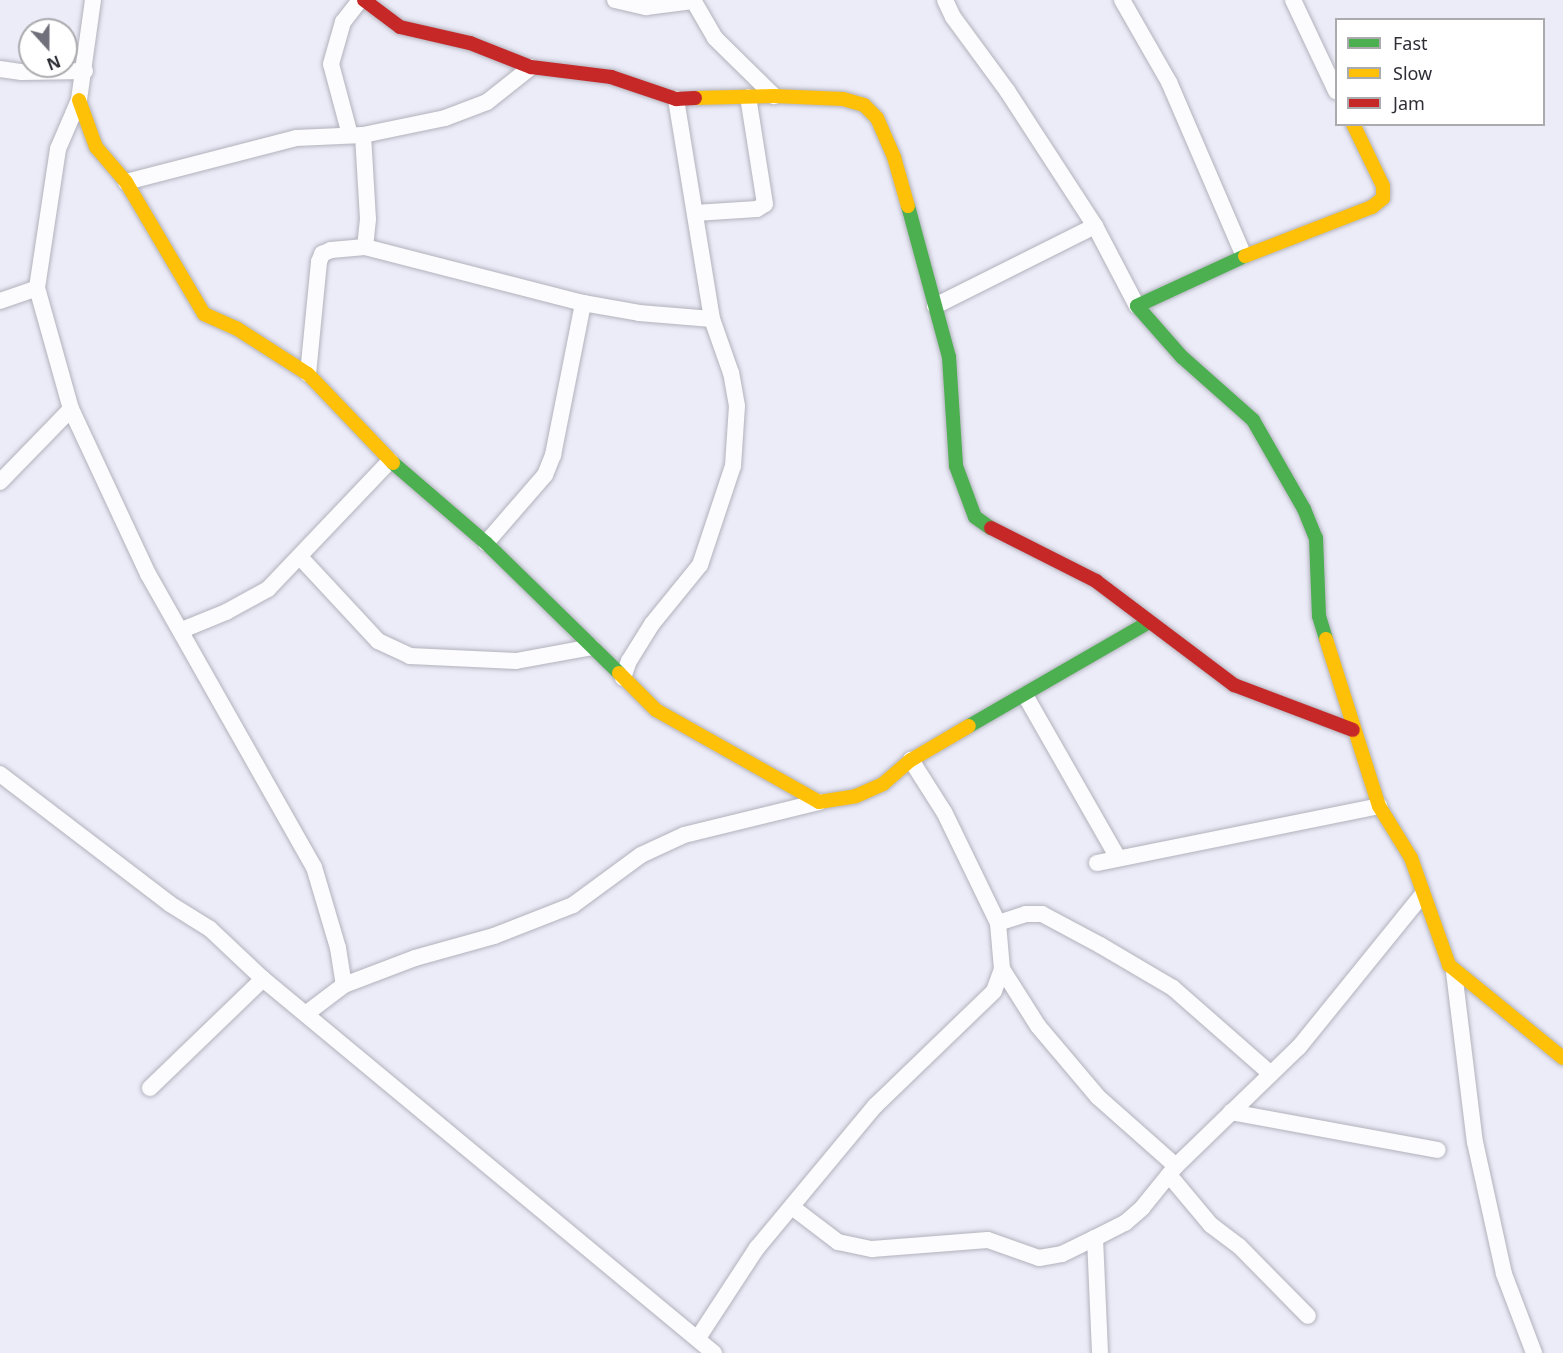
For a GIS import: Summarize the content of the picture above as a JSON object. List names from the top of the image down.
{
  "legend": ["Fast", "Slow", "Jam"],
  "north": "bottom"
}
